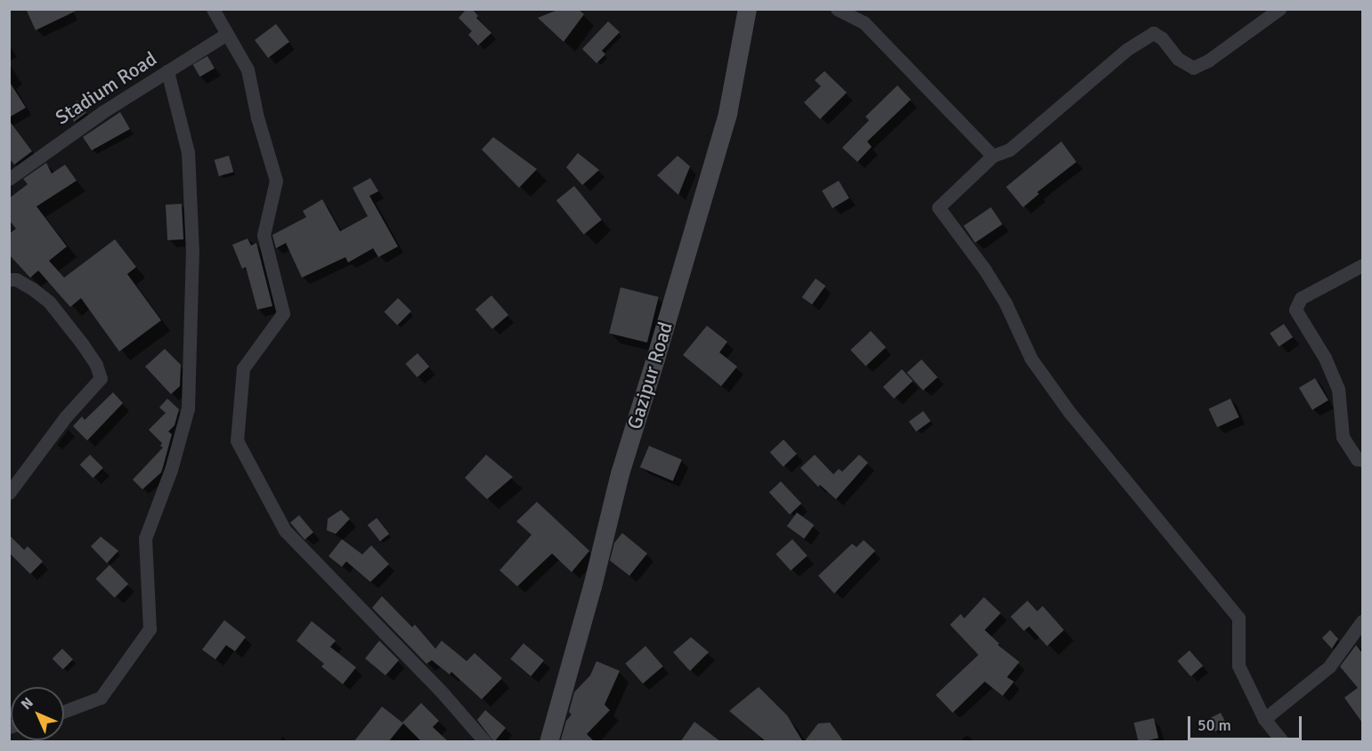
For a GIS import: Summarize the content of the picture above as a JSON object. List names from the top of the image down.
{
  "streets": {
    "street": ["Stadium Road", "Gazipur Road"]
  },
  "scale_bar": "50 m",
  "north": "top left"
}
